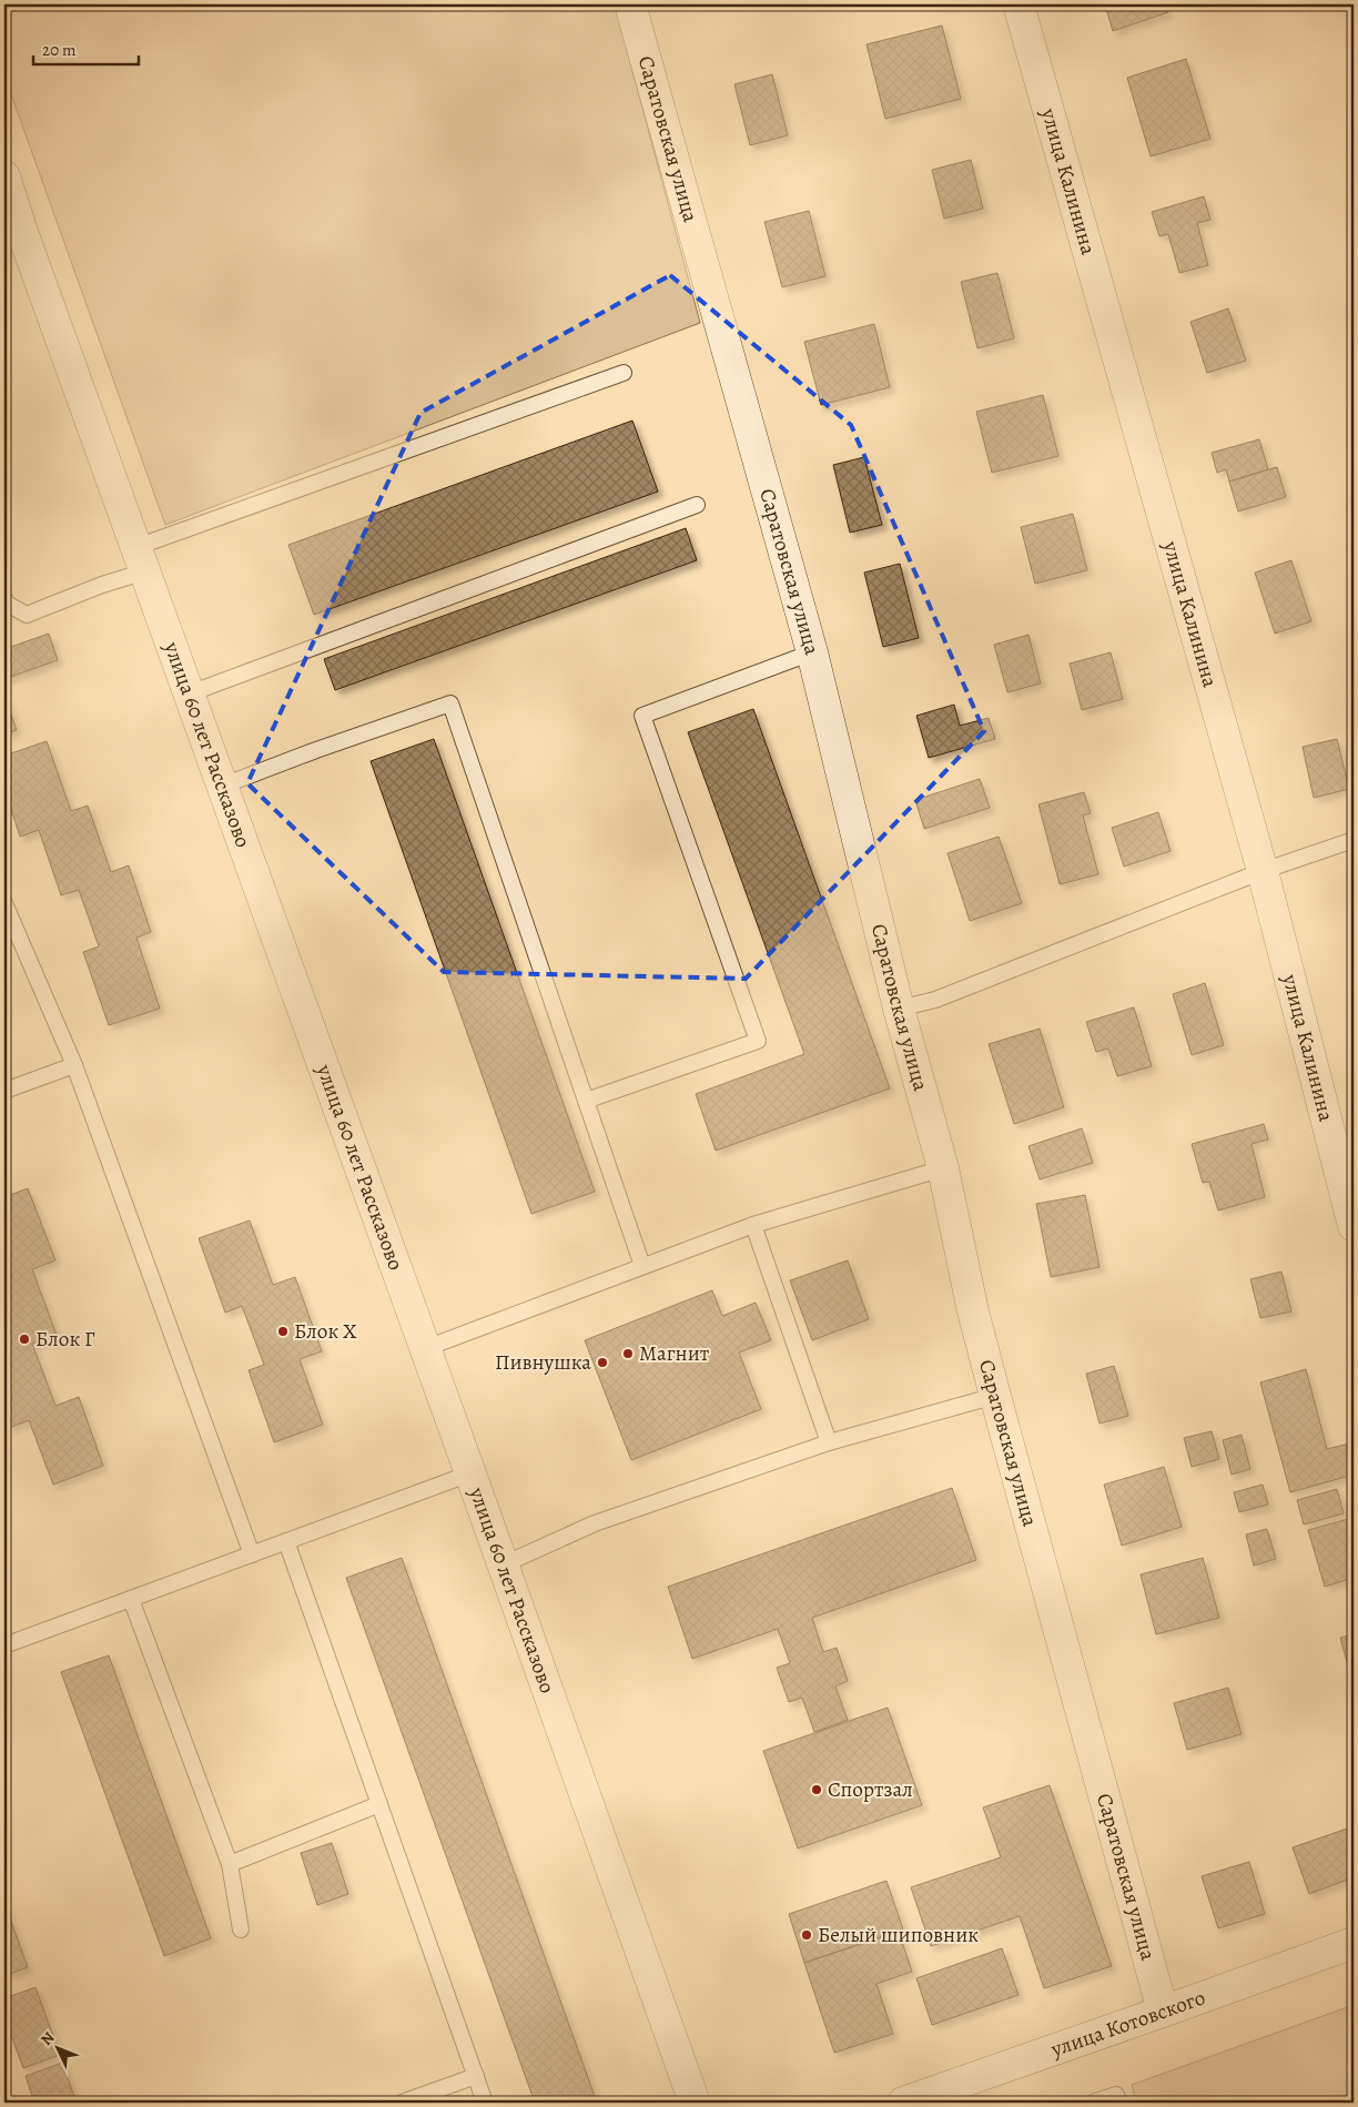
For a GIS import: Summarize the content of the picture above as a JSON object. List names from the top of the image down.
{
  "streets": {
    "street": [
      "Саратовская улица",
      "улица Калинина",
      "улица 60 лет Рассказово",
      "улица Котовского"
    ]
  },
  "crossings": [
    ["Саратовская улица", "улица Котовского"]
  ],
  "places": [
    "Блок Х",
    "Блок Г",
    "Магнит",
    "Пивнушка",
    "Спортзал",
    "Белый шиповник"
  ],
  "scale_bar": "20 m",
  "north": "top left"
}
